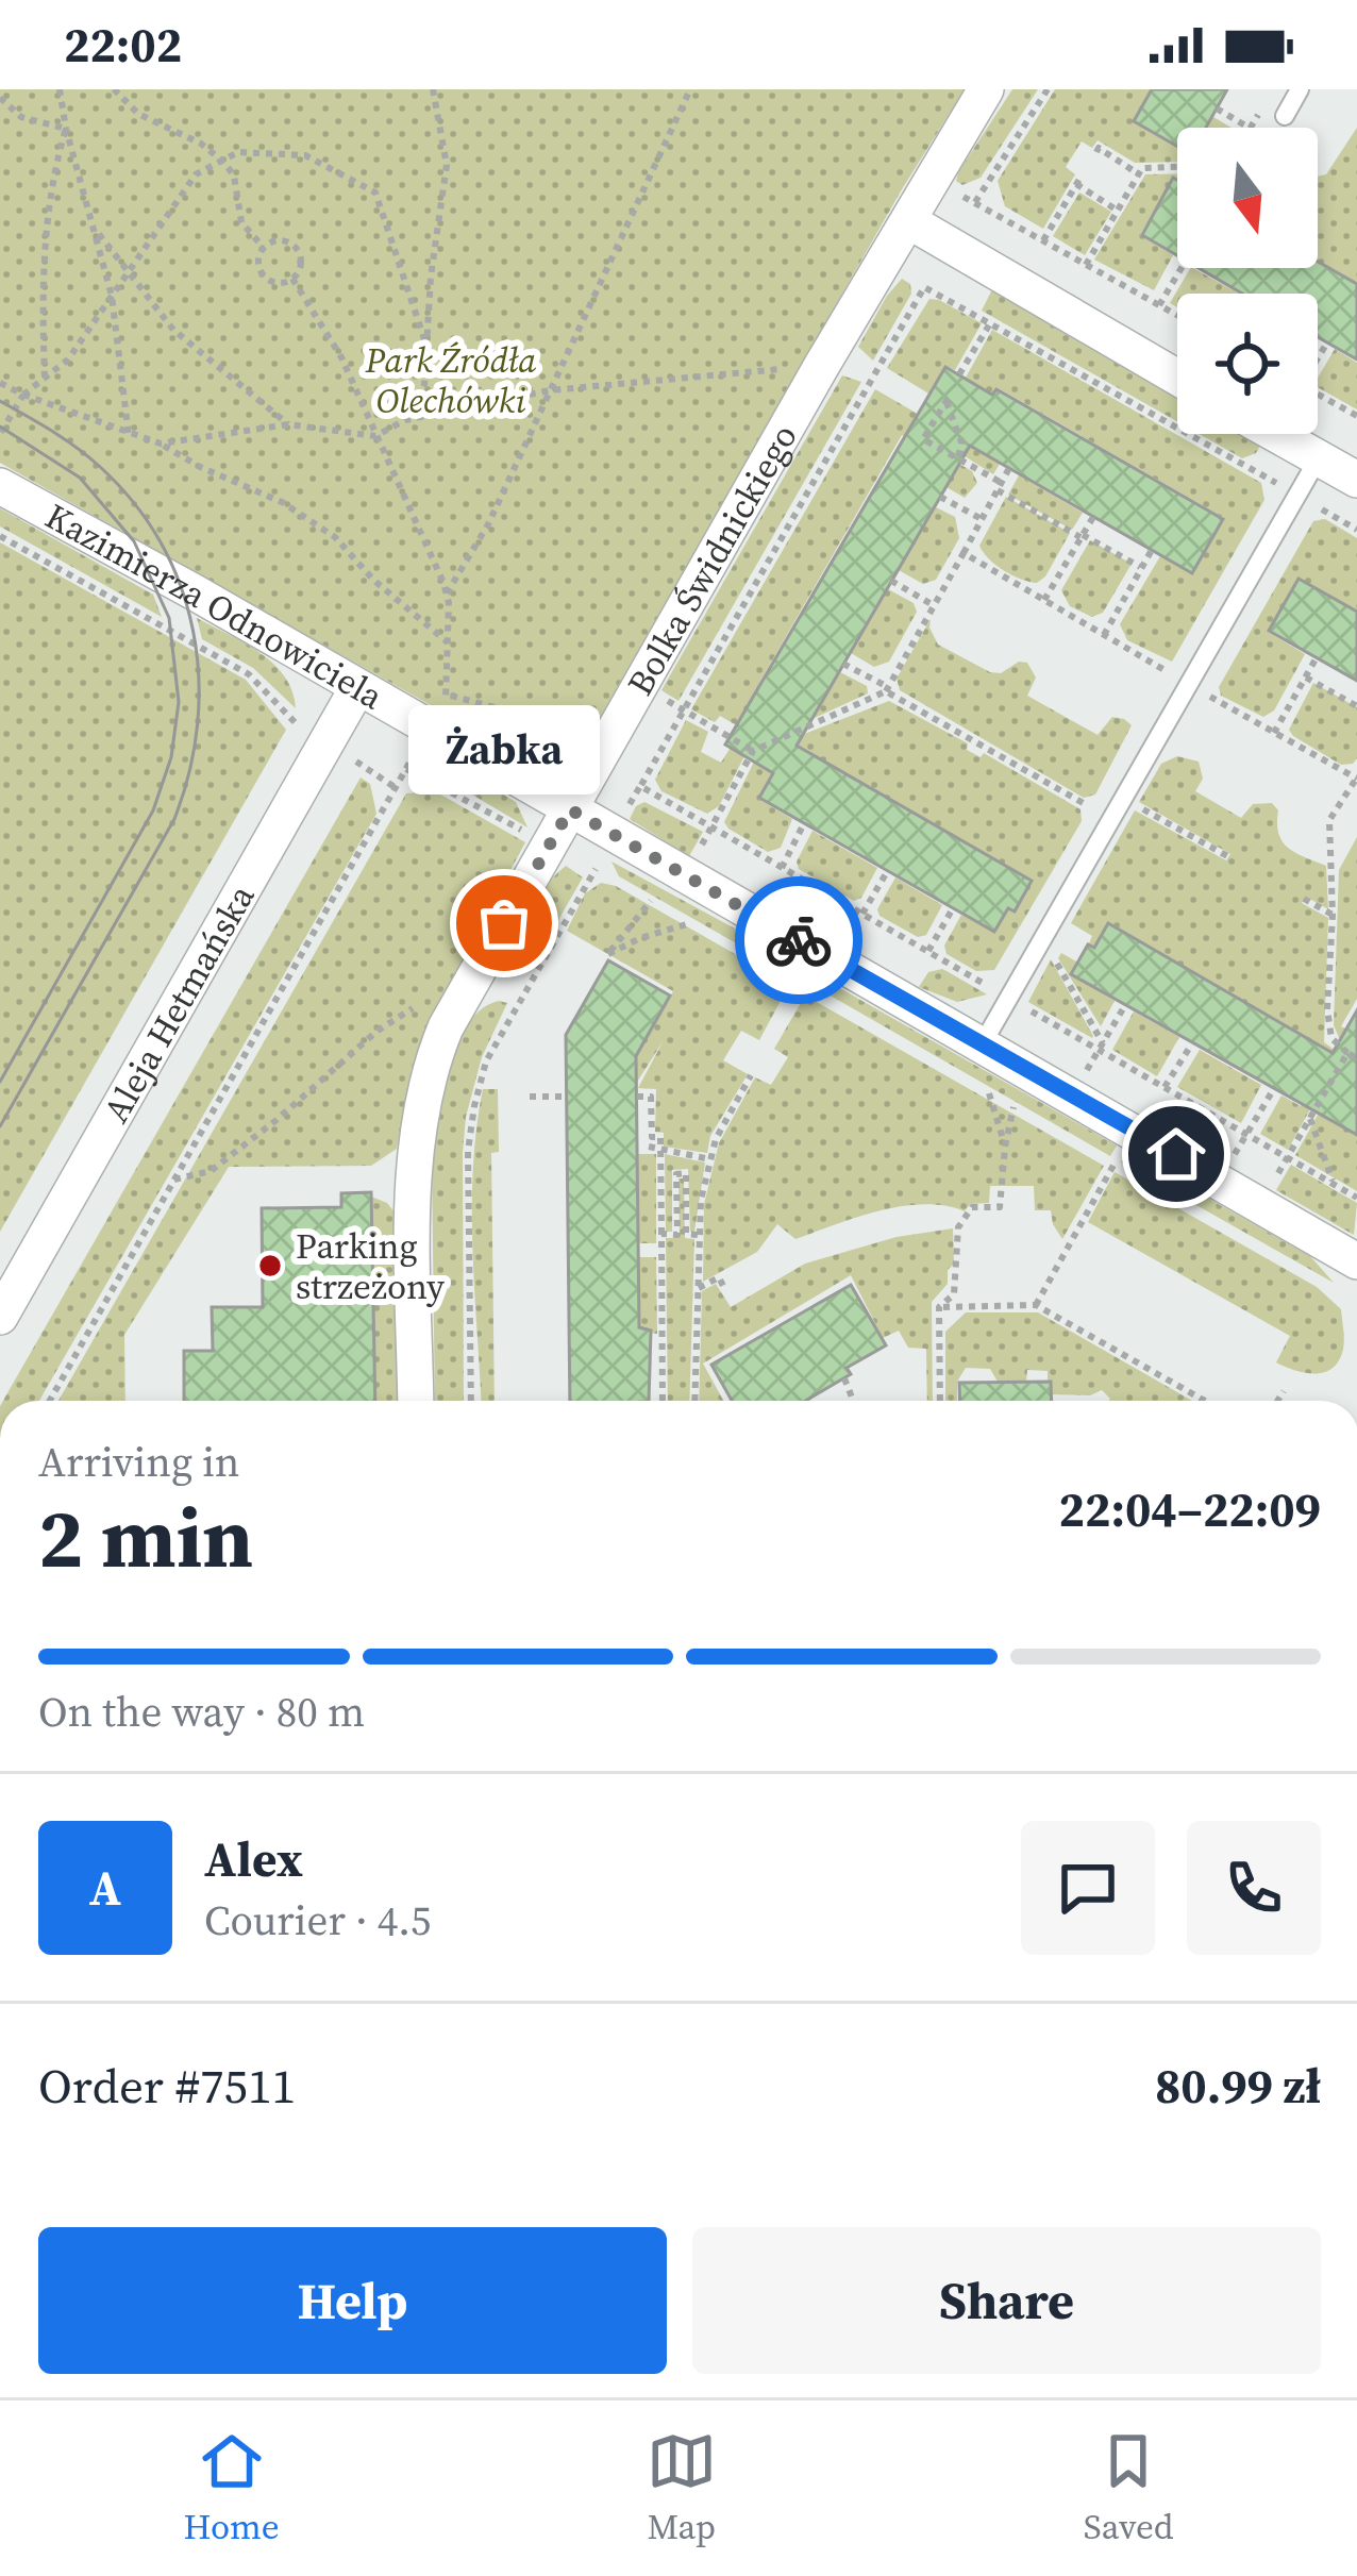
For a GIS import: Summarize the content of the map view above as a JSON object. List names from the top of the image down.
{
  "streets": {
    "street": ["Bolka Świdnickiego", "Kazimierza Odnowiciela", "Aleja Hetmańska"]
  },
  "crossings": [
    ["Bolka Świdnickiego", "Kazimierza Odnowiciela"],
    ["Kazimierza Odnowiciela", "Aleja Hetmańska"]
  ],
  "parks": ["Park Źródła Olechówki"],
  "places": ["Żabka", "Parking strzeżony"],
  "north": "bottom",
  "page": {
    "status": "22:02",
    "bubble": "Żabka",
    "heading": ["2 min", "Arriving in", "22:04–22:09"],
    "panel": [
      "Alex",
      "Courier · 4.5",
      "Order #7511",
      "80.99 zł"
    ],
    "bar": "On the way · 80 m",
    "round": "A",
    "buttons": ["Help", "Share"],
    "tabs": ["Home", "Map", "Saved"]
  }
}
